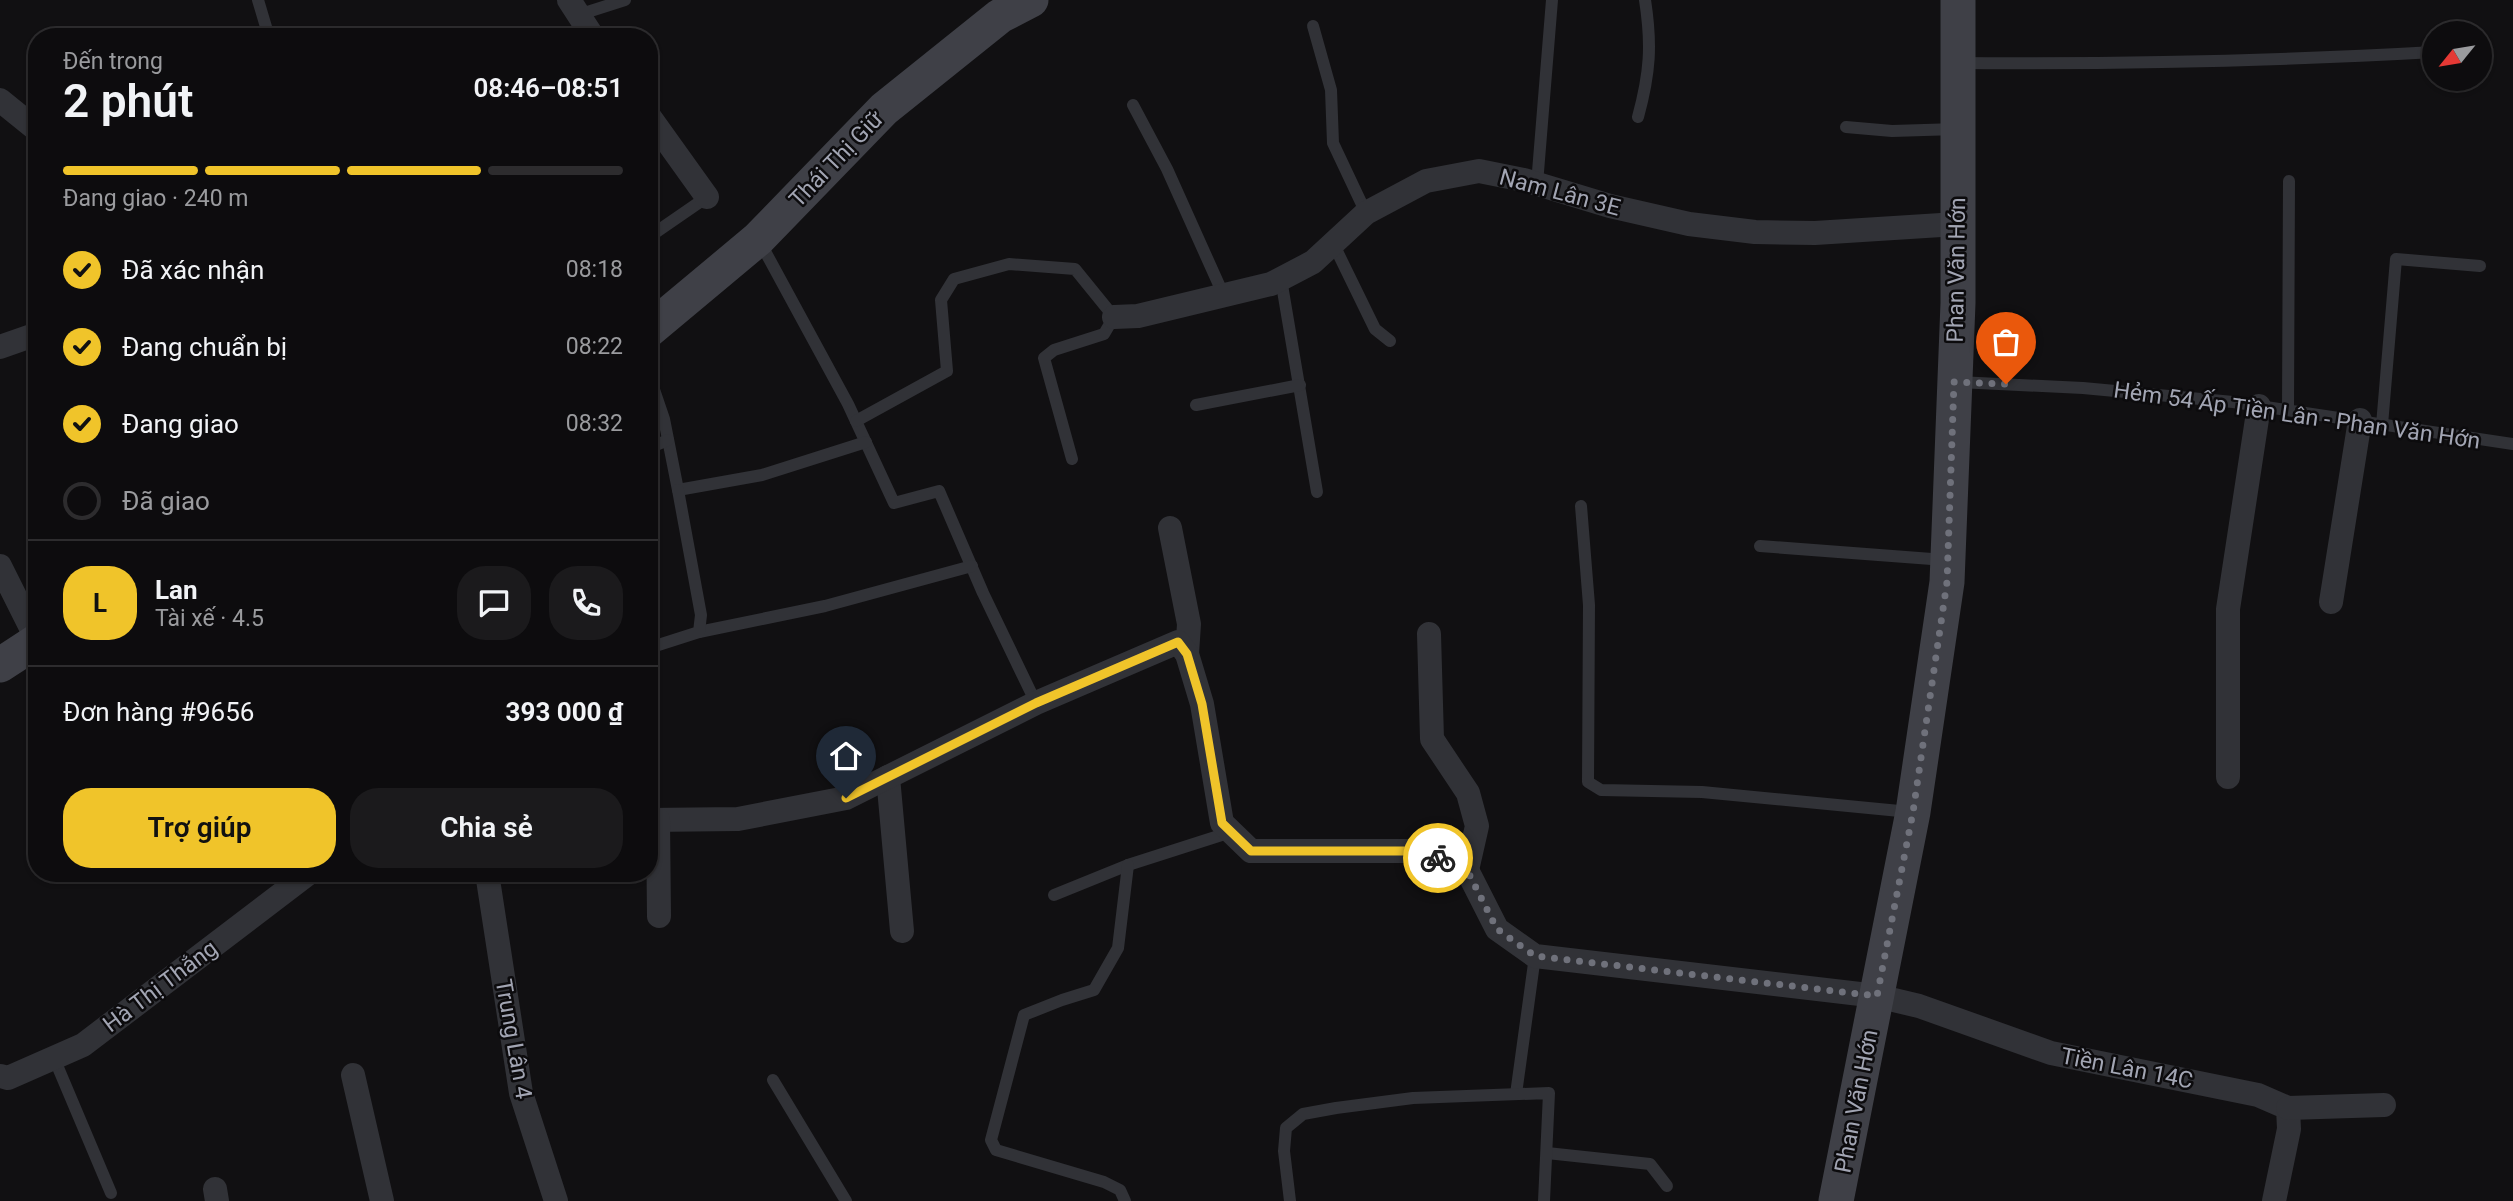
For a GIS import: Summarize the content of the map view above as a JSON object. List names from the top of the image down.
{
  "streets": {
    "main road": ["Thái Thị Giữ", "Phan Văn Hớn"],
    "street": [
      "Nam Lân 3E",
      "Hà Thị Thắng",
      "Trung Lân 4",
      "Tiền Lân 14C"
    ],
    "lane": ["Hẻm 54 Ấp Tiền Lân - Phan Văn Hớn"]
  },
  "crossings": [
    ["Nam Lân 3E", "Phan Văn Hớn"],
    ["Phan Văn Hớn", "Hẻm 54 Ấp Tiền Lân - Phan Văn Hớn"],
    ["Phan Văn Hớn", "Tiền Lân 14C"]
  ],
  "north": "bottom left",
  "page": {
    "heading": ["2 phút", "Đến trong", "08:46–08:51"],
    "panel": [
      "Lan",
      "Tài xế · 4.5",
      "Đơn hàng #9656",
      "393 000 ₫"
    ],
    "bar": "Đang giao · 240 m",
    "list": [
      ["Đã xác nhận", "08:18"],
      ["Đang chuẩn bị", "08:22"],
      ["Đang giao", "08:32"],
      "Đã giao"
    ],
    "round": "L",
    "buttons": ["Trợ giúp", "Chia sẻ"]
  }
}
